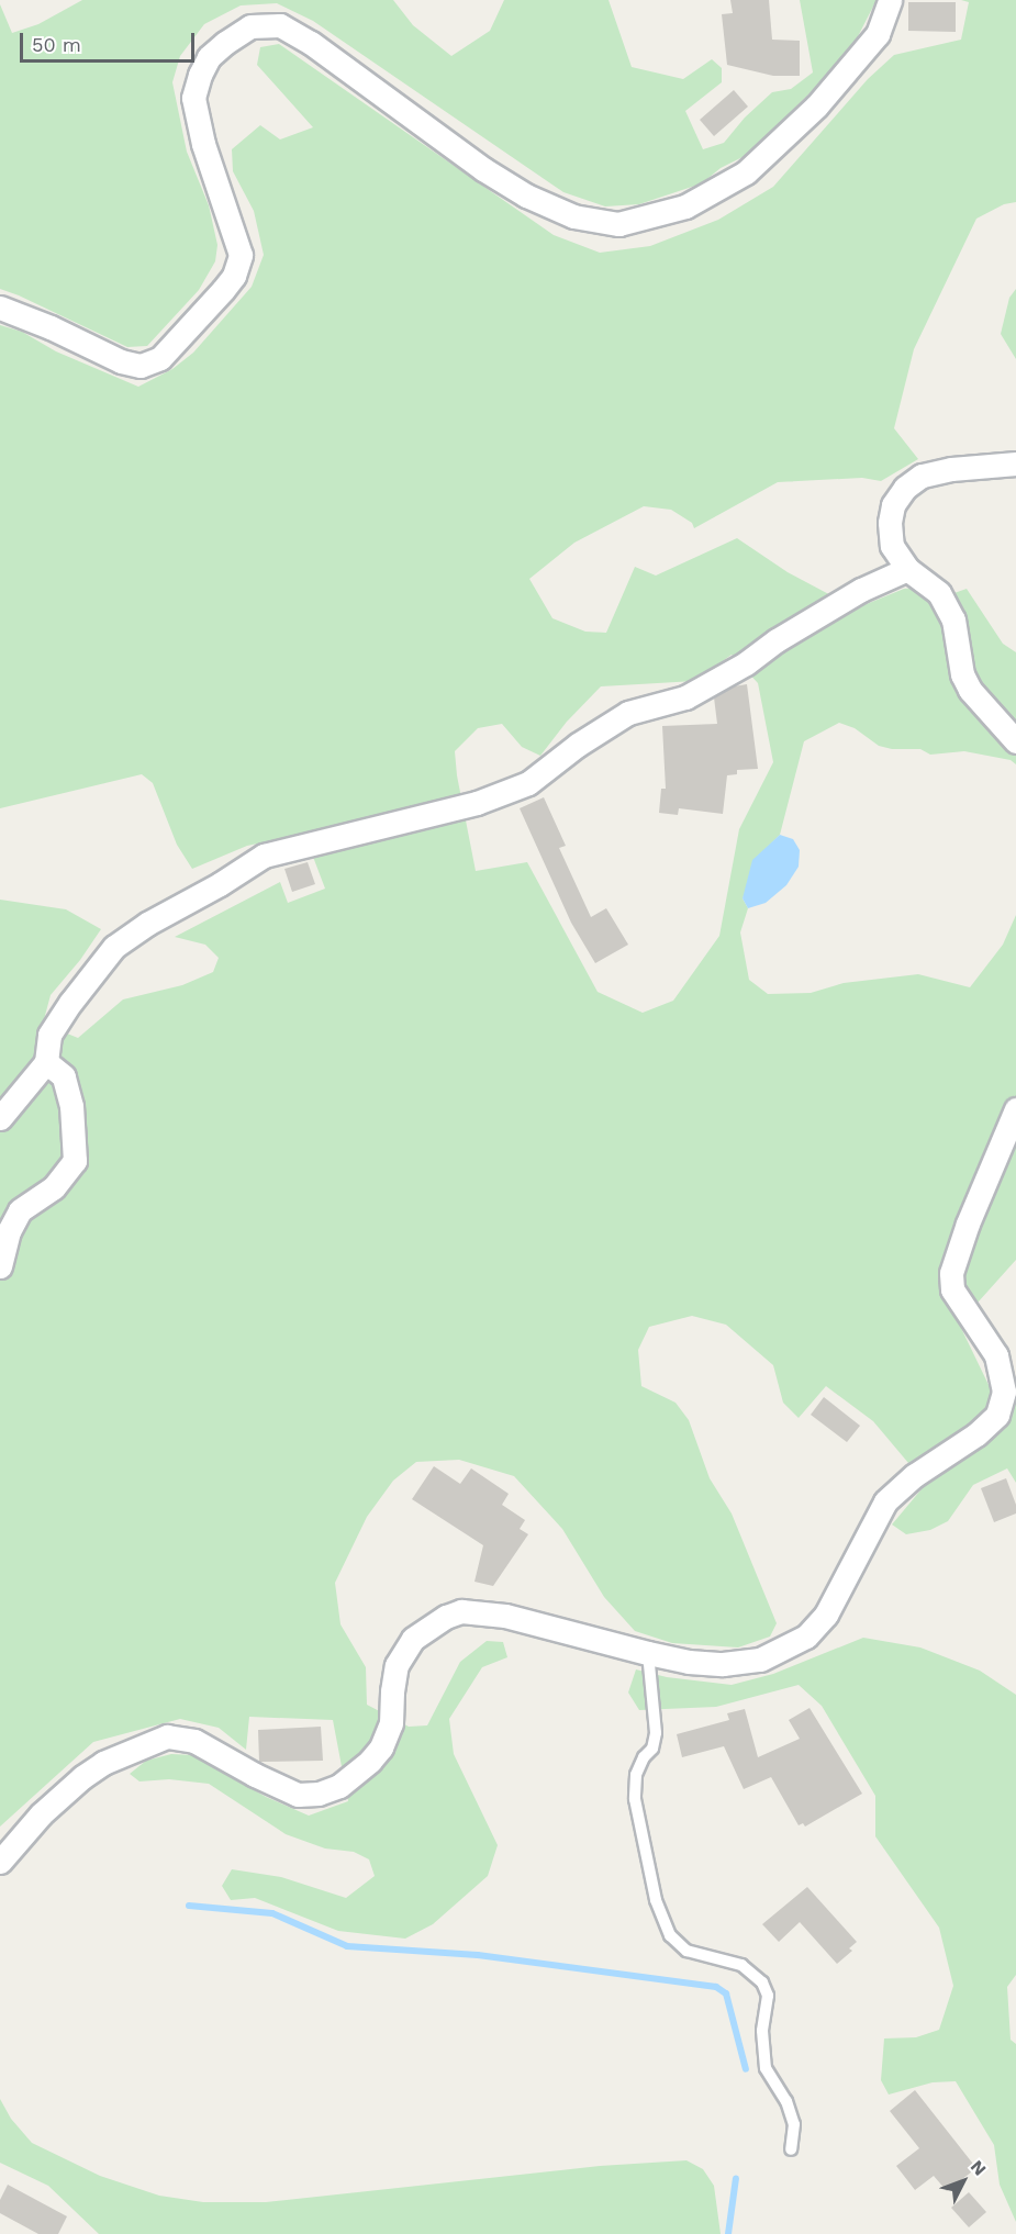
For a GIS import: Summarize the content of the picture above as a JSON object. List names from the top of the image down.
{
  "scale_bar": "50 m",
  "north": "top right"
}
